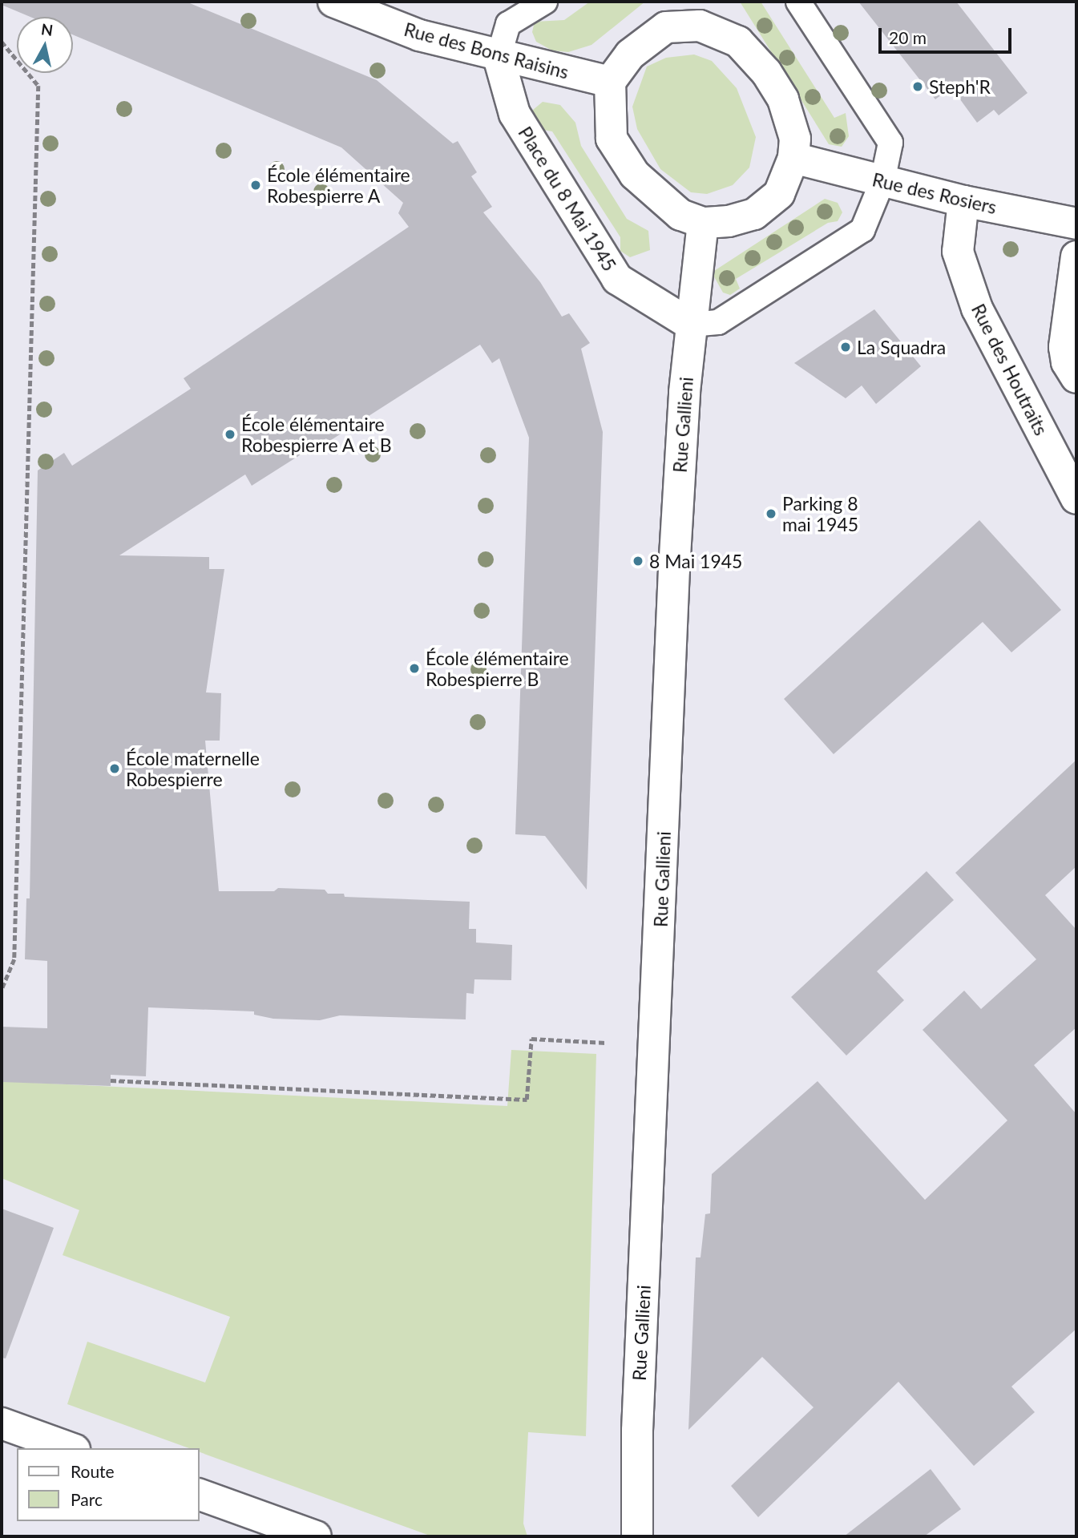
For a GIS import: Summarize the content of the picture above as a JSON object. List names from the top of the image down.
{
  "streets": {
    "street": [
      "Rue des Bons Raisins",
      "Rue des Rosiers",
      "Place du 8 Mai 1945",
      "Rue des Houtraits",
      "Rue Gallieni"
    ]
  },
  "crossings": [
    ["Rue des Bons Raisins", "Rue des Rosiers"],
    ["Rue des Bons Raisins", "Place du 8 Mai 1945"],
    ["Rue des Bons Raisins", "Rue Gallieni"],
    ["Rue des Rosiers", "Rue des Houtraits"],
    ["Rue des Rosiers", "Rue Gallieni"],
    ["Place du 8 Mai 1945", "Rue Gallieni"]
  ],
  "places": [
    "Steph'R",
    "École élémentaire Robespierre A",
    "La Squadra",
    "École élémentaire Robespierre A et B",
    "Parking 8 mai 1945",
    "8 Mai 1945",
    "École élémentaire Robespierre B",
    "École maternelle Robespierre"
  ],
  "legend": ["Route", "Parc"],
  "scale_bar": "20 m",
  "north": "top"
}
